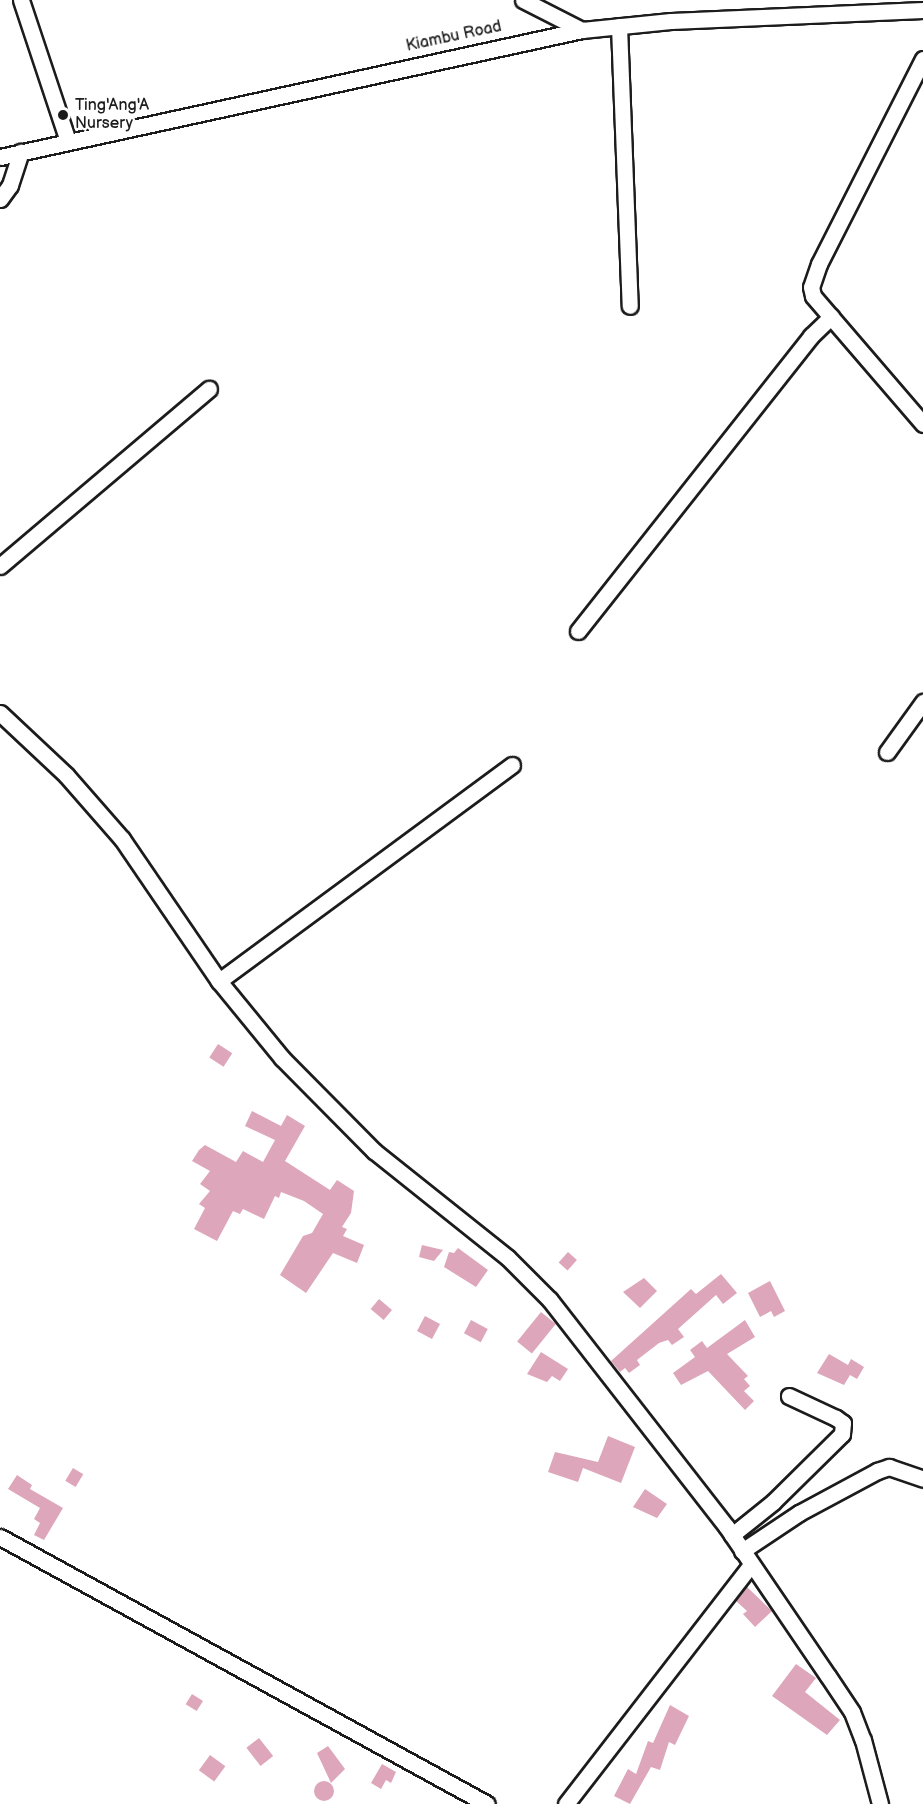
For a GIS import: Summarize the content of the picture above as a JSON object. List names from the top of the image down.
{
  "streets": {
    "street": ["Kiambu Road"]
  },
  "places": ["Ting'Ang'A Nursery"]
}
